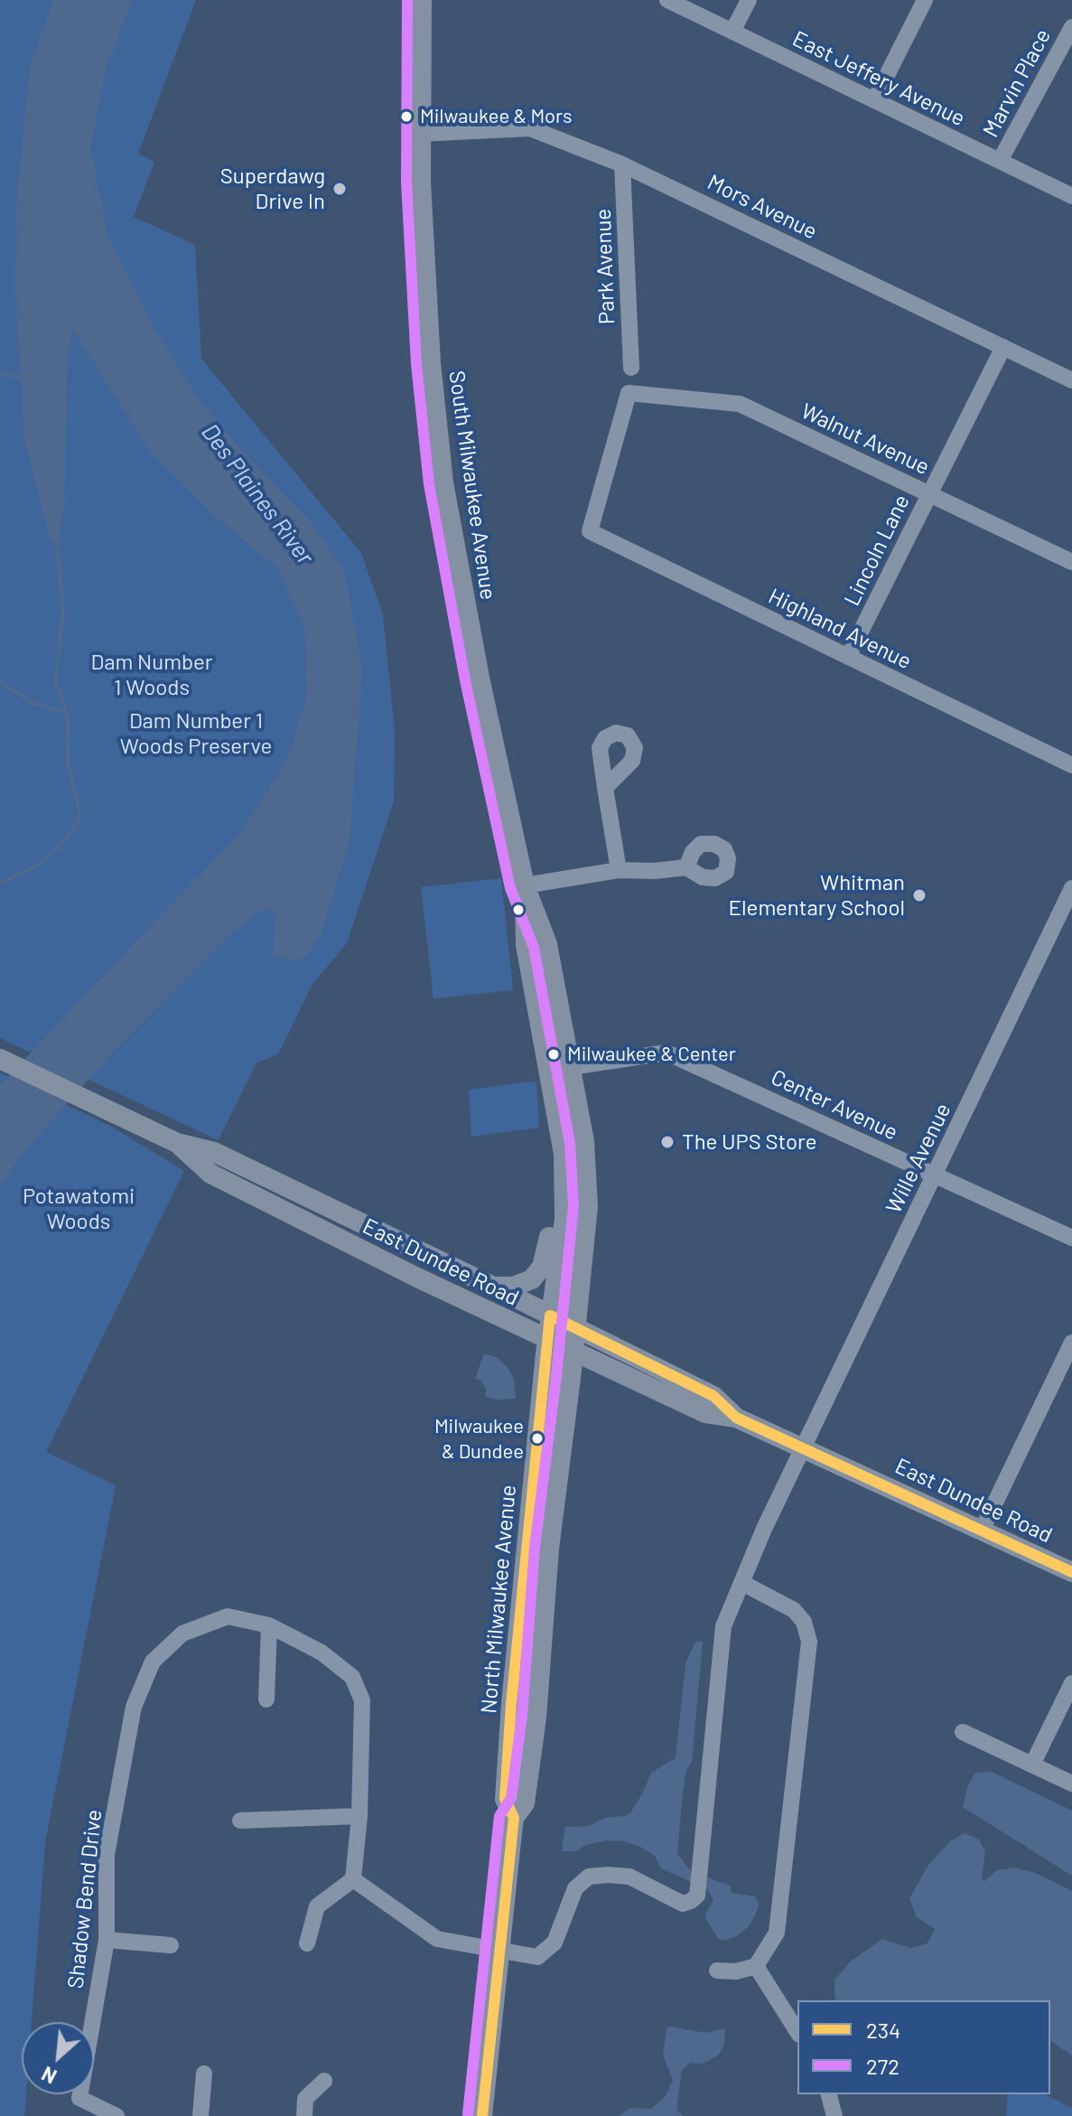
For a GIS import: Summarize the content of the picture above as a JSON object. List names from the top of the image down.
{
  "streets": {
    "main road": ["South Milwaukee Avenue", "East Dundee Road", "North Milwaukee Avenue"],
    "street": [
      "East Jeffery Avenue",
      "Marvin Place",
      "Mors Avenue",
      "Park Avenue",
      "Walnut Avenue",
      "Lincoln Lane",
      "Highland Avenue",
      "Center Avenue",
      "Wille Avenue",
      "Shadow Bend Drive"
    ]
  },
  "crossings": [
    ["East Jeffery Avenue", "Marvin Place"],
    ["Mors Avenue", "Park Avenue"],
    ["Mors Avenue", "South Milwaukee Avenue"],
    ["Mors Avenue", "Lincoln Lane"],
    ["Walnut Avenue", "Lincoln Lane"],
    ["Walnut Avenue", "Highland Avenue"],
    ["South Milwaukee Avenue", "Center Avenue"],
    ["South Milwaukee Avenue", "East Dundee Road"],
    ["South Milwaukee Avenue", "North Milwaukee Avenue"],
    ["Lincoln Lane", "Highland Avenue"],
    ["Center Avenue", "Wille Avenue"],
    ["Wille Avenue", "East Dundee Road"],
    ["Wille Avenue", "North Milwaukee Avenue"],
    ["East Dundee Road", "North Milwaukee Avenue"]
  ],
  "water": ["Des Plaines River"],
  "parks": ["Dam Number 1 Woods", "Dam Number 1 Woods Preserve", "Potawatomi Woods"],
  "places": [
    "Milwaukee & Mors",
    "Superdawg Drive In",
    "Whitman Elementary School",
    "Milwaukee & Center",
    "The UPS Store",
    "Milwaukee & Dundee"
  ],
  "lines": ["transit line 272", "transit line 234"],
  "legend": ["234", "272"],
  "north": "bottom left"
}
